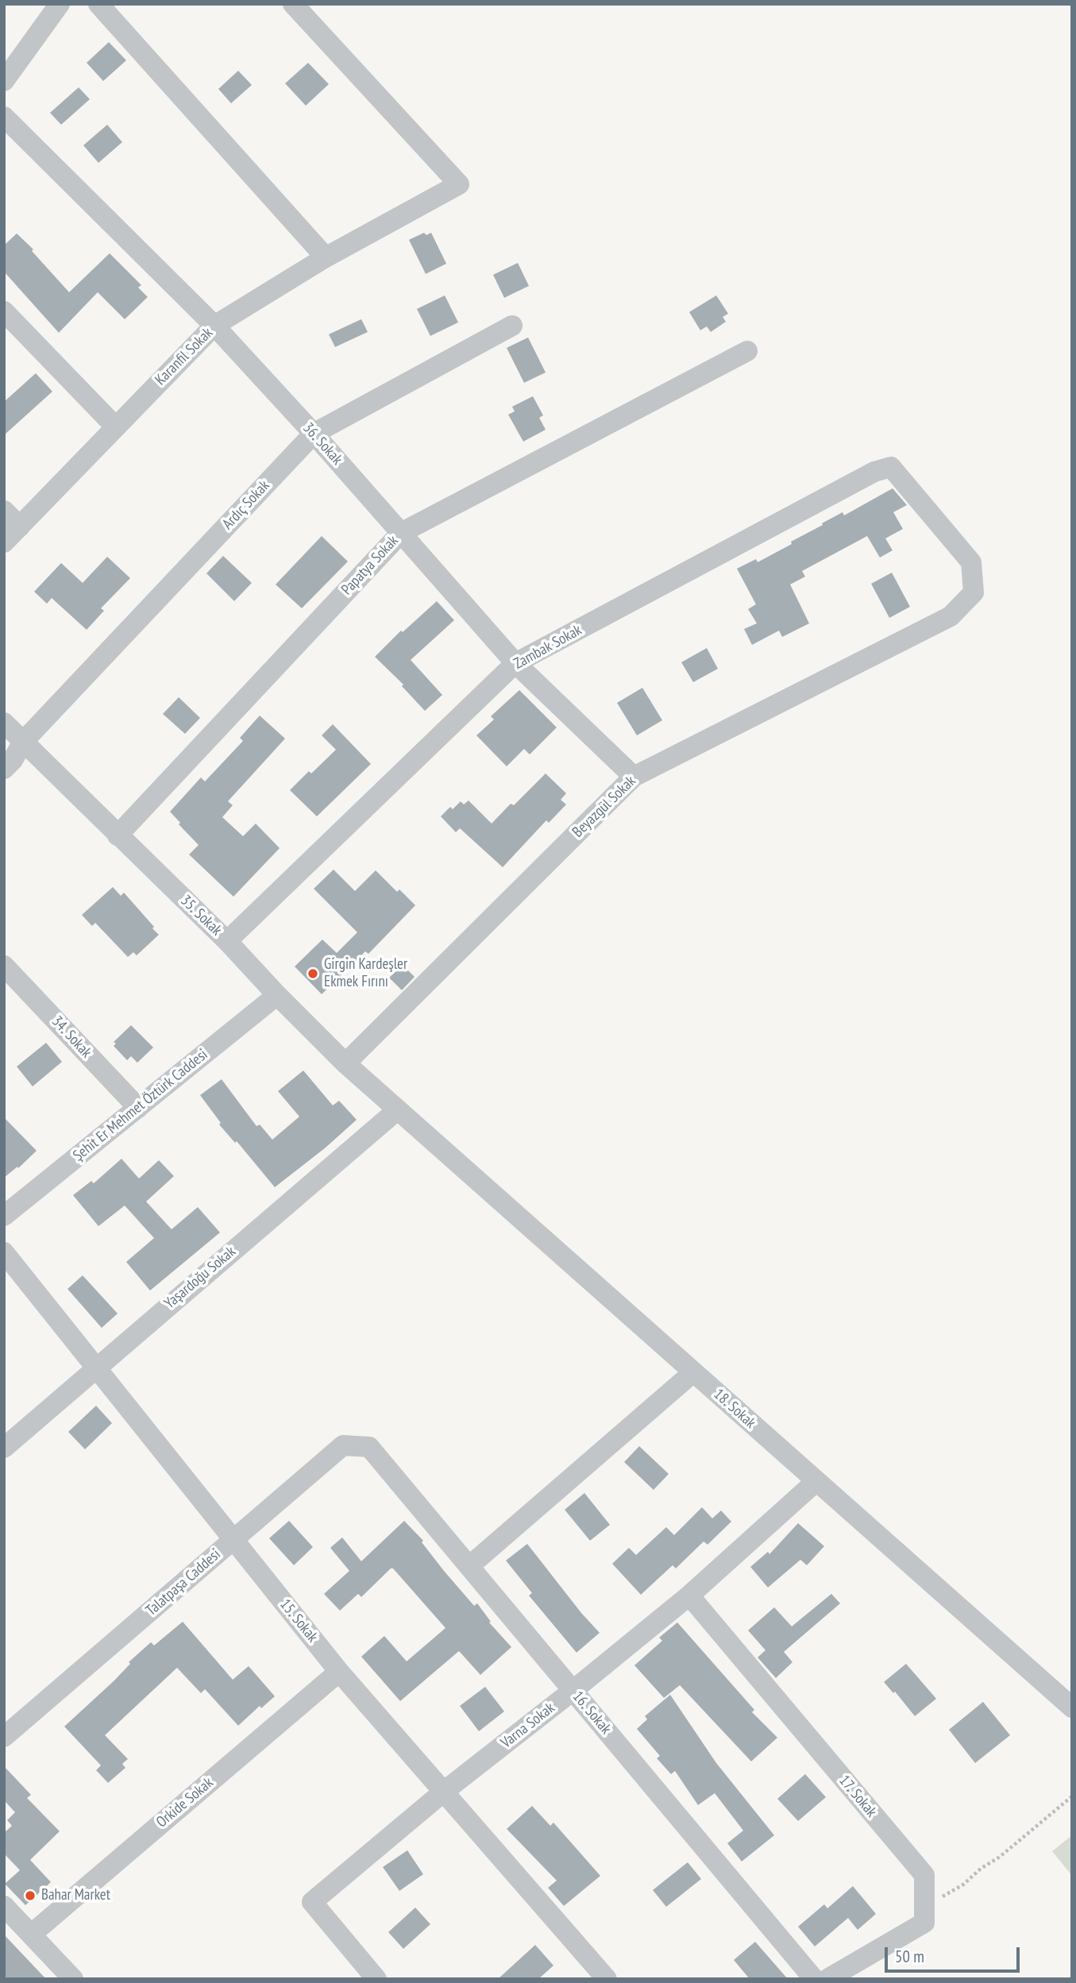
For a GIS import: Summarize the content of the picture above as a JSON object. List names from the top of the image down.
{
  "streets": {
    "street": [
      "Karanfil Sokak",
      "36. Sokak",
      "Ardıç Sokak",
      "Papatya Sokak",
      "Zambak Sokak",
      "Beyazgül Sokak",
      "35. Sokak",
      "34. Sokak",
      "Şehit Er Mehmet Öztürk Caddesi",
      "Yaşardoğu Sokak",
      "18. Sokak",
      "Talatpaşa Caddesi",
      "15. Sokak",
      "16. Sokak",
      "Varna Sokak",
      "17. Sokak",
      "Orkide Sokak"
    ]
  },
  "crossings": [
    ["Karanfil Sokak", "36. Sokak"],
    ["36. Sokak", "Ardıç Sokak"],
    ["36. Sokak", "Papatya Sokak"],
    ["36. Sokak", "Zambak Sokak"],
    ["36. Sokak", "Beyazgül Sokak"],
    ["Ardıç Sokak", "35. Sokak"],
    ["Papatya Sokak", "35. Sokak"],
    ["Zambak Sokak", "Beyazgül Sokak"],
    ["Zambak Sokak", "35. Sokak"],
    ["Beyazgül Sokak", "35. Sokak"],
    ["35. Sokak", "Şehit Er Mehmet Öztürk Caddesi"],
    ["35. Sokak", "Yaşardoğu Sokak"],
    ["35. Sokak", "18. Sokak"],
    ["34. Sokak", "Şehit Er Mehmet Öztürk Caddesi"],
    ["Yaşardoğu Sokak", "18. Sokak"],
    ["Yaşardoğu Sokak", "15. Sokak"],
    ["18. Sokak", "Varna Sokak"],
    ["Talatpaşa Caddesi", "15. Sokak"],
    ["Talatpaşa Caddesi", "16. Sokak"],
    ["15. Sokak", "Varna Sokak"],
    ["15. Sokak", "Orkide Sokak"],
    ["16. Sokak", "Varna Sokak"],
    ["Varna Sokak", "17. Sokak"]
  ],
  "places": ["Girgin Kardeşler Ekmek Fırını", "Bahar Market"],
  "scale_bar": "50 m"
}
